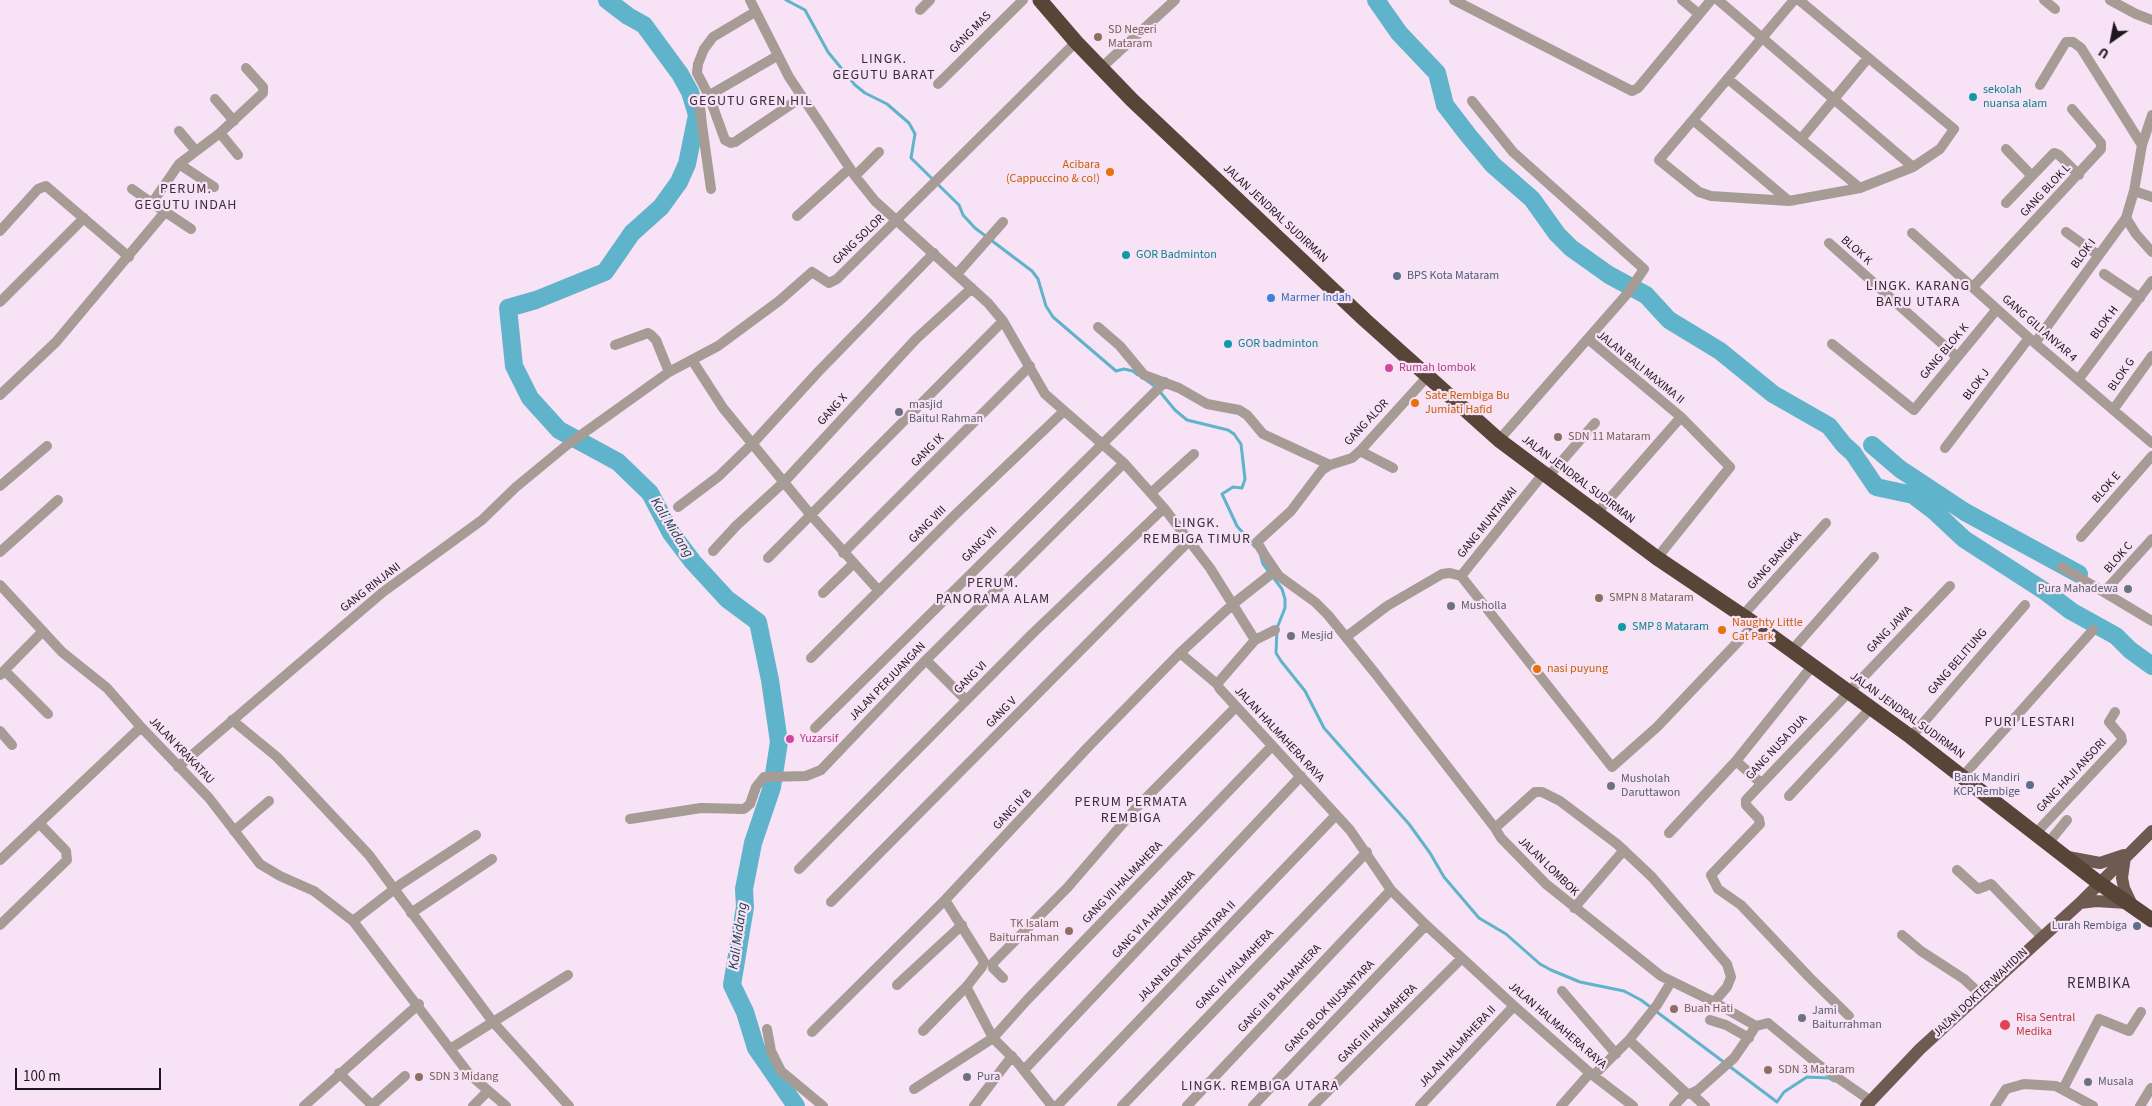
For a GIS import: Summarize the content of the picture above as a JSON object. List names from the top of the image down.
{
  "streets": {
    "highway": ["JALAN JENDRAL SUDIRMAN"],
    "main road": ["JALAN DOKTER WAHIDIN"],
    "street": [
      "GANG MAS",
      "GANG BLOK L",
      "GANG SOLOR",
      "BLOK K",
      "BLOK I",
      "BLOK H",
      "GANG GILI ANYAR 4",
      "GANG BLOK K",
      "JALAN BALI MAXIMA II",
      "BLOK G",
      "BLOK J",
      "GANG X",
      "GANG ALOR",
      "GANG IX",
      "BLOK E",
      "GANG MUNTAWAI",
      "GANG VIII",
      "GANG VII",
      "BLOK C",
      "GANG BANGKA",
      "GANG RINJANI",
      "GANG JAWA",
      "GANG BELITUNG",
      "GANG VI",
      "JALAN PERJUANGAN",
      "GANG V",
      "JALAN HALMAHERA RAYA",
      "GANG NUSA DUA",
      "JALAN KRAKATAU",
      "GANG HAJI ANSORI",
      "GANG IV B",
      "JALAN LOMBOK",
      "GANG VII HALMAHERA",
      "GANG VI A HALMAHERA",
      "JALAN BLOK NUSANTARA II",
      "GANG IV HALMAHERA",
      "GANG III B HALMAHERA",
      "GANG BLOK NUSANTARA",
      "GANG III HALMAHERA",
      "JALAN HALMAHERA II"
    ]
  },
  "crossings": [
    ["GANG BLOK L", "GANG GILI ANYAR 4"],
    ["JALAN JENDRAL SUDIRMAN", "GANG SOLOR"],
    ["JALAN JENDRAL SUDIRMAN", "JALAN BALI MAXIMA II"],
    ["JALAN JENDRAL SUDIRMAN", "GANG ALOR"],
    ["JALAN JENDRAL SUDIRMAN", "GANG MUNTAWAI"],
    ["JALAN JENDRAL SUDIRMAN", "GANG BANGKA"],
    ["JALAN JENDRAL SUDIRMAN", "GANG JAWA"],
    ["JALAN JENDRAL SUDIRMAN", "GANG BELITUNG"],
    ["JALAN JENDRAL SUDIRMAN", "GANG NUSA DUA"],
    ["JALAN JENDRAL SUDIRMAN", "GANG HAJI ANSORI"],
    ["JALAN JENDRAL SUDIRMAN", "JALAN DOKTER WAHIDIN"],
    ["GANG SOLOR", "GANG RINJANI"],
    ["BLOK K", "GANG BLOK K"],
    ["BLOK I", "GANG GILI ANYAR 4"],
    ["BLOK I", "BLOK J"],
    ["BLOK H", "GANG GILI ANYAR 4"],
    ["GANG GILI ANYAR 4", "GANG BLOK K"],
    ["GANG GILI ANYAR 4", "BLOK G"],
    ["GANG GILI ANYAR 4", "BLOK J"],
    ["GANG ALOR", "JALAN LOMBOK"],
    ["GANG MUNTAWAI", "JALAN LOMBOK"],
    ["GANG RINJANI", "JALAN KRAKATAU"],
    ["GANG JAWA", "GANG NUSA DUA"],
    ["JALAN HALMAHERA RAYA", "GANG VII HALMAHERA"],
    ["JALAN HALMAHERA RAYA", "GANG VI A HALMAHERA"],
    ["JALAN HALMAHERA RAYA", "JALAN BLOK NUSANTARA II"],
    ["JALAN HALMAHERA RAYA", "GANG IV HALMAHERA"],
    ["JALAN HALMAHERA RAYA", "GANG III B HALMAHERA"],
    ["JALAN HALMAHERA RAYA", "GANG BLOK NUSANTARA"],
    ["JALAN HALMAHERA RAYA", "GANG III HALMAHERA"],
    ["JALAN HALMAHERA RAYA", "JALAN HALMAHERA II"],
    ["JALAN LOMBOK", "JALAN DOKTER WAHIDIN"]
  ],
  "districts": [
    "LINGK. GEGUTU BARAT",
    "GEGUTU GREN HIL",
    "PERUM. GEGUTU INDAH",
    "LINGK. KARANG BARU UTARA",
    "LINGK. REMBIGA TIMUR",
    "PERUM. PANORAMA ALAM",
    "PURI LESTARI",
    "PERUM PERMATA REMBIGA",
    "REMBIKA",
    "LINGK. REMBIGA UTARA"
  ],
  "water": ["Kali Midang"],
  "places": [
    "SD Negeri Mataram",
    "sekolah nuansa alam",
    "Acibara (Cappuccino & co!)",
    "GOR Badminton",
    "BPS Kota Mataram",
    "Marmer Indah",
    "GOR badminton",
    "Rumah lombok",
    "Sate Rembiga Bu Jumiati Hafid",
    "masjid Baitul Rahman",
    "SDN 11 Mataram",
    "Pura Mahadewa",
    "SMPN 8 Mataram",
    "Musholla",
    "SMP 8 Mataram",
    "Naughty Little Cat Park",
    "Mesjid",
    "nasi puyung",
    "Yuzarsif",
    "Bank Mandiri KCP Rembige",
    "Musholah Daruttawon",
    "Lurah Rembiga",
    "TK Isalam Baiturrahman",
    "Buah Hati",
    "Jami Baiturrahman",
    "Risa Sentral Medika",
    "SDN 3 Mataram",
    "SDN 3 Midang",
    "Pura",
    "Musala"
  ],
  "scale_bar": "100 m",
  "north": "bottom left"
}
